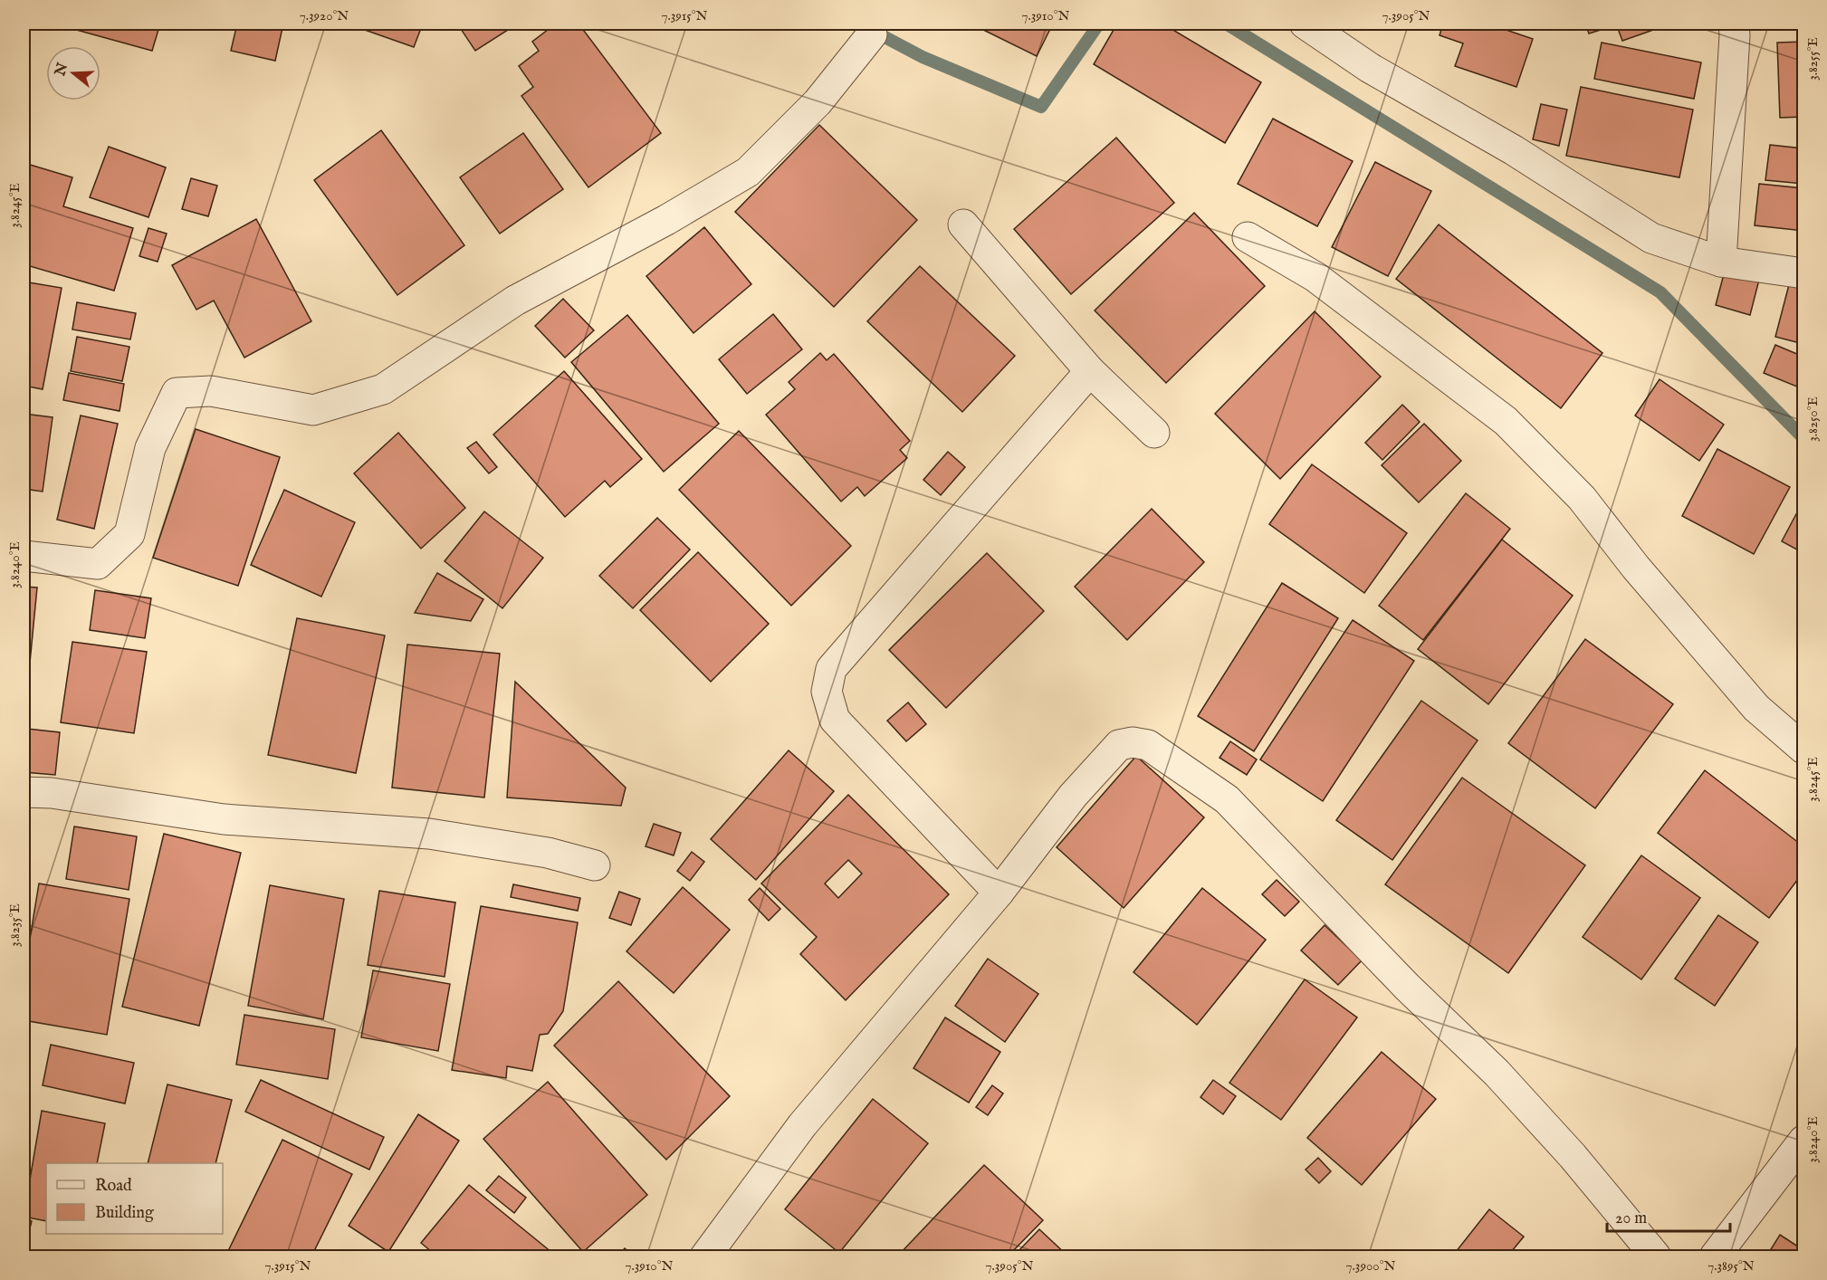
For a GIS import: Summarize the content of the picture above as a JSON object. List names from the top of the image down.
{
  "legend": ["Road", "Building"],
  "scale_bar": "20 m",
  "north": "left",
  "coordinates": [
    "7.3920°N",
    "7.3915°N",
    "7.3910°N",
    "7.3905°N",
    "3.8255°E",
    "3.8245°E",
    "3.8250°E",
    "3.8240°E",
    "3.8235°E",
    "7.3900°N",
    "7.3895°N"
  ]
}
